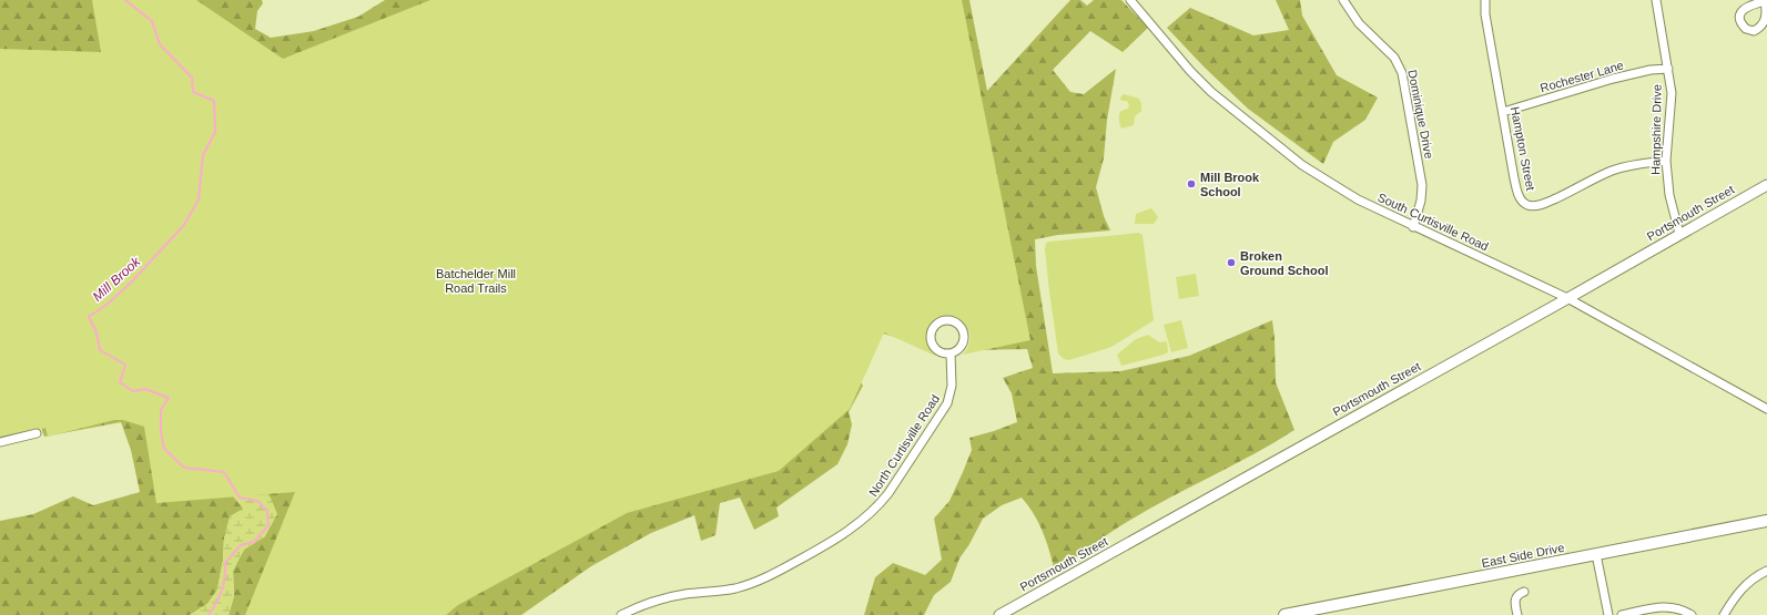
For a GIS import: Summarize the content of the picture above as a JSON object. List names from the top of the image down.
{
  "streets": {
    "main road": ["East Side Drive"],
    "street": [
      "Rochester Lane",
      "Dominique Drive",
      "Hampshire Drive",
      "Hampton Street",
      "Portsmouth Street",
      "South Curtisville Road",
      "North Curtisville Road"
    ]
  },
  "crossings": [
    ["Rochester Lane", "Hampshire Drive"],
    ["Rochester Lane", "Hampton Street"],
    ["Dominique Drive", "South Curtisville Road"],
    ["Hampshire Drive", "Hampton Street"],
    ["Hampshire Drive", "Portsmouth Street"],
    ["Portsmouth Street", "South Curtisville Road"]
  ],
  "water": ["Mill Brook"],
  "parks": ["Batchelder Mill Road Trails"],
  "places": ["Mill Brook School", "Broken Ground School"]
}
